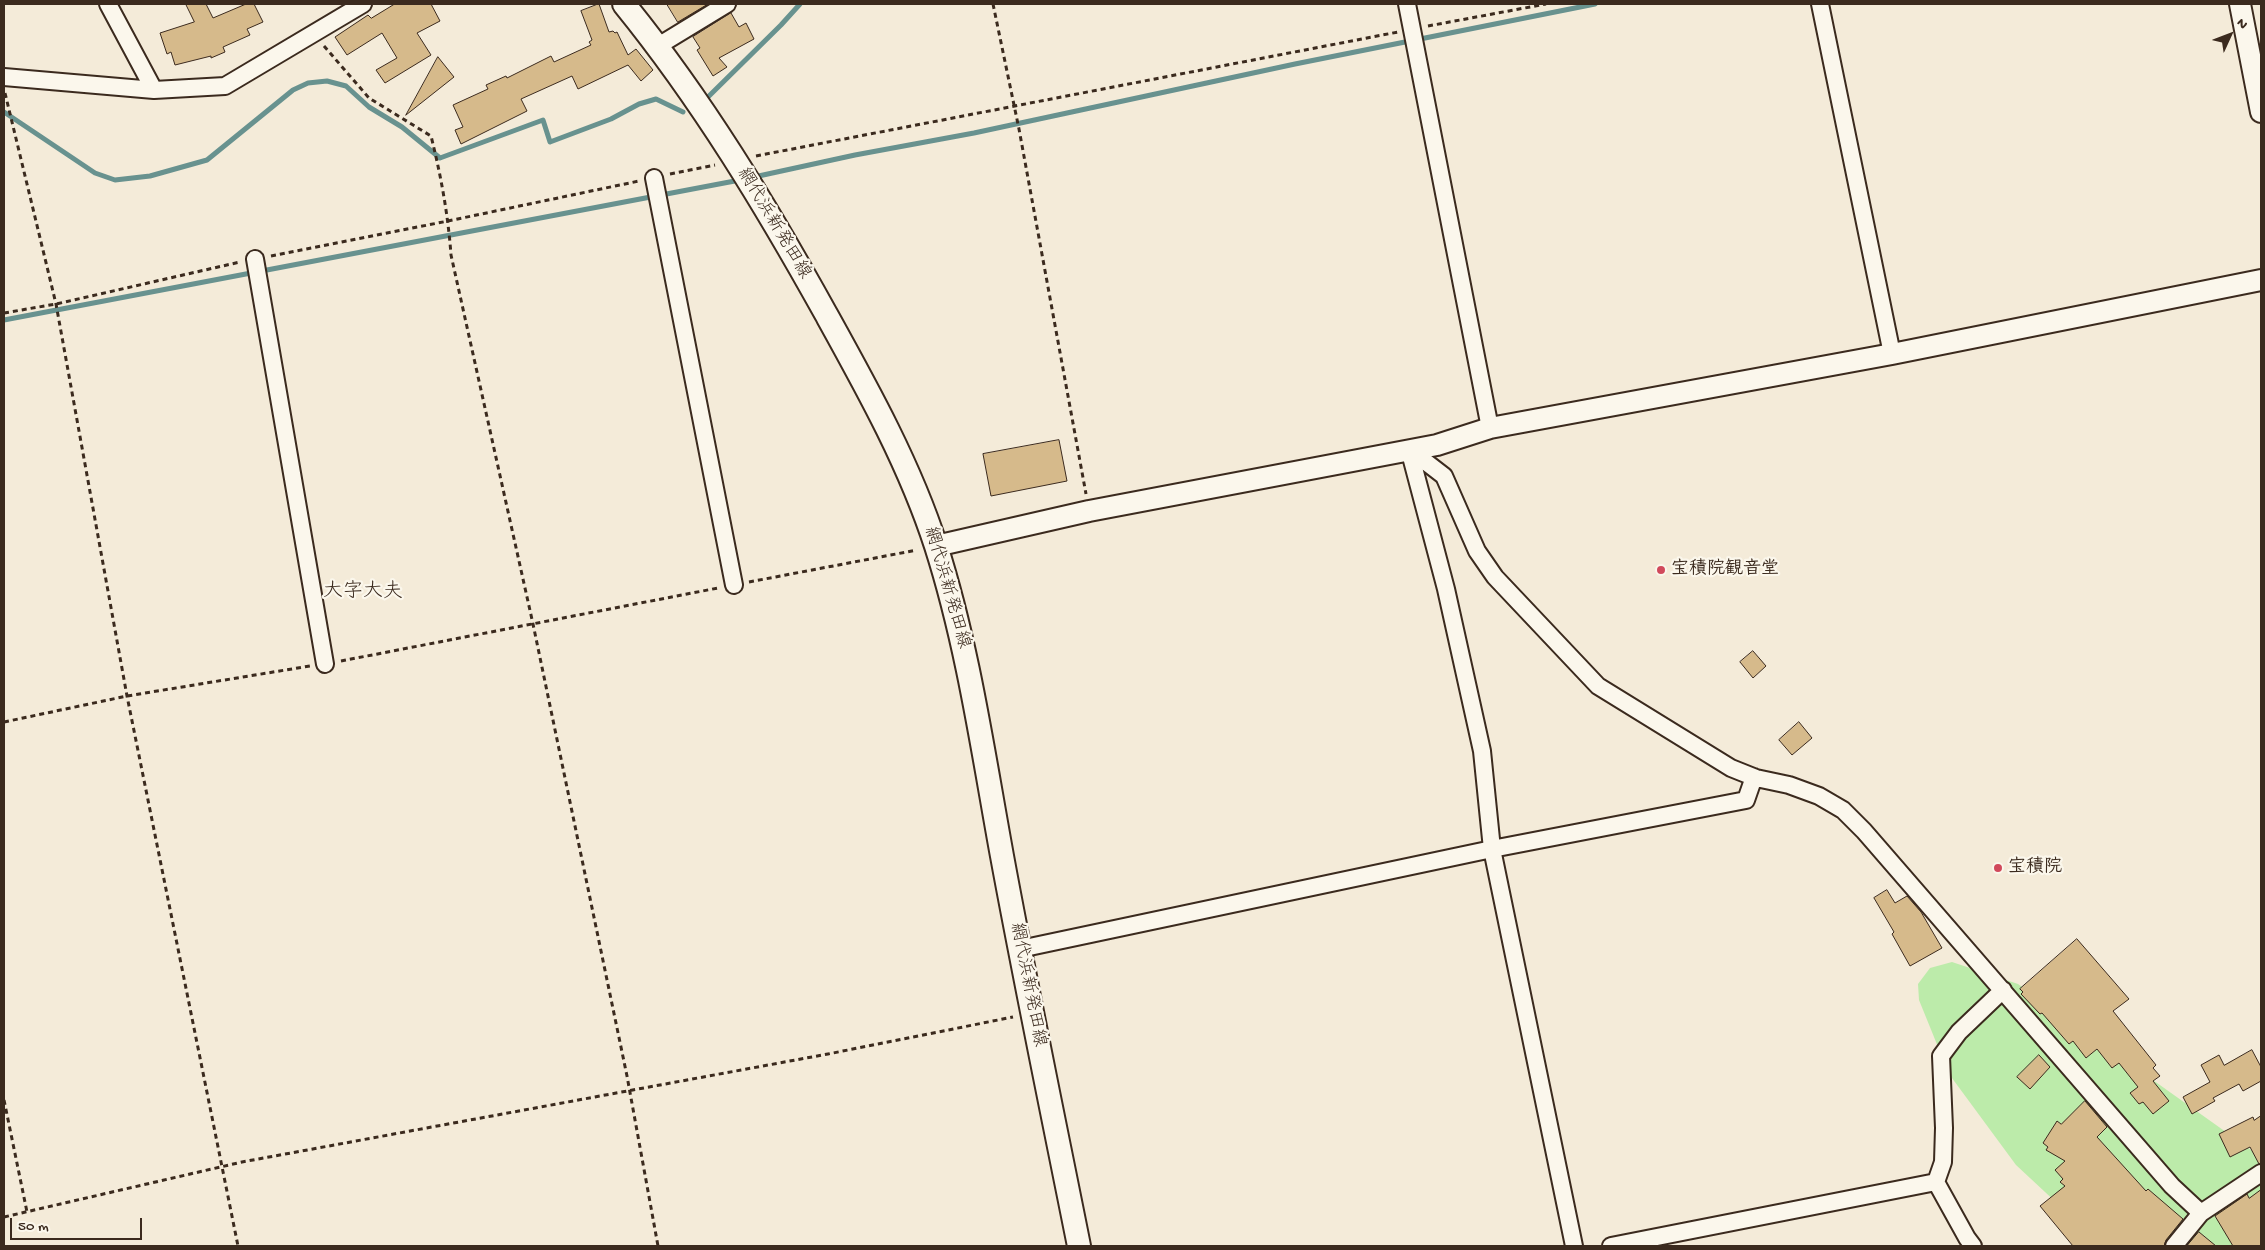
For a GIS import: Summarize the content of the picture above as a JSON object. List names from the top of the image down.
{
  "streets": {
    "main road": ["網代浜新発田線"]
  },
  "districts": ["大字大夫"],
  "places": ["宝積院観音堂", "宝積院"],
  "scale_bar": "50 m",
  "north": "top right"
}
